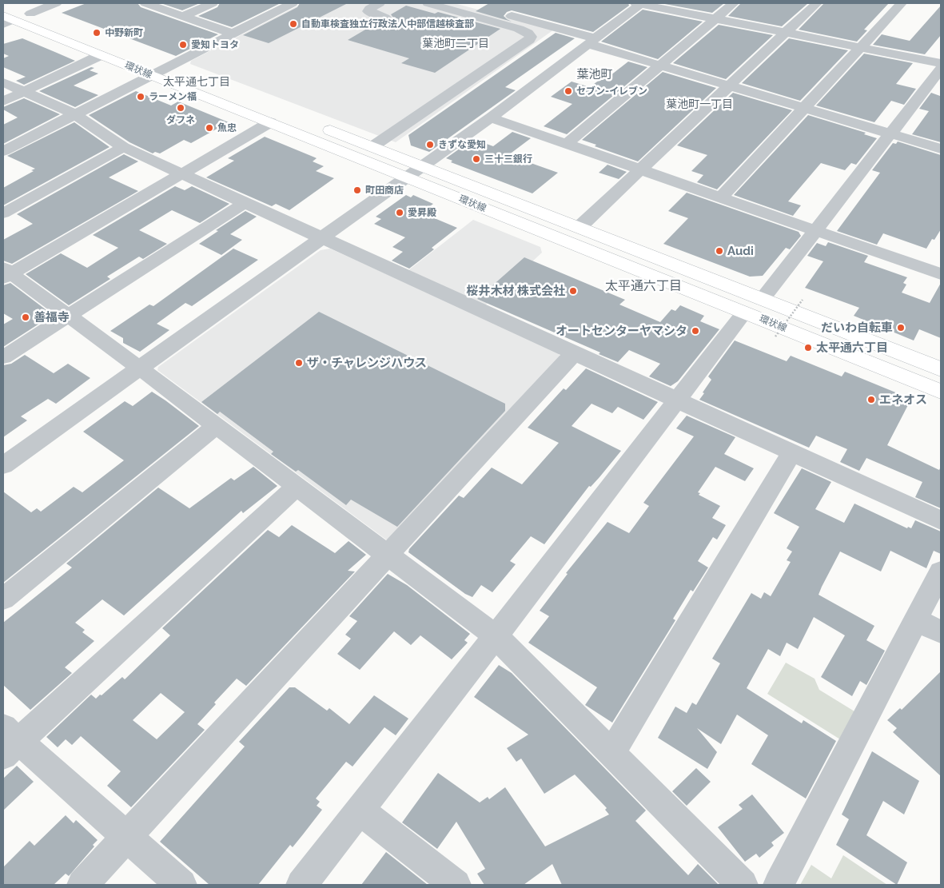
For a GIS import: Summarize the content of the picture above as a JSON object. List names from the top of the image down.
{
  "streets": {
    "main road": ["環状線"]
  },
  "districts": [
    "葉池町二丁目",
    "葉池町",
    "太平通七丁目",
    "葉池町一丁目",
    "太平通六丁目"
  ],
  "places": [
    "自動車検査独立行政法人中部信越検査部",
    "中野新町",
    "愛知トヨタ",
    "セブン-イレブン",
    "ラーメン福",
    "ダフネ",
    "魚忠",
    "きずな愛知",
    "三十三銀行",
    "町田商店",
    "愛昇殿",
    "Audi",
    "桜井木材 株式会社",
    "善福寺",
    "だいわ自転車",
    "オートセンターヤマシタ",
    "太平通六丁目",
    "ザ・チャレンジハウス",
    "エネオス"
  ]
}
